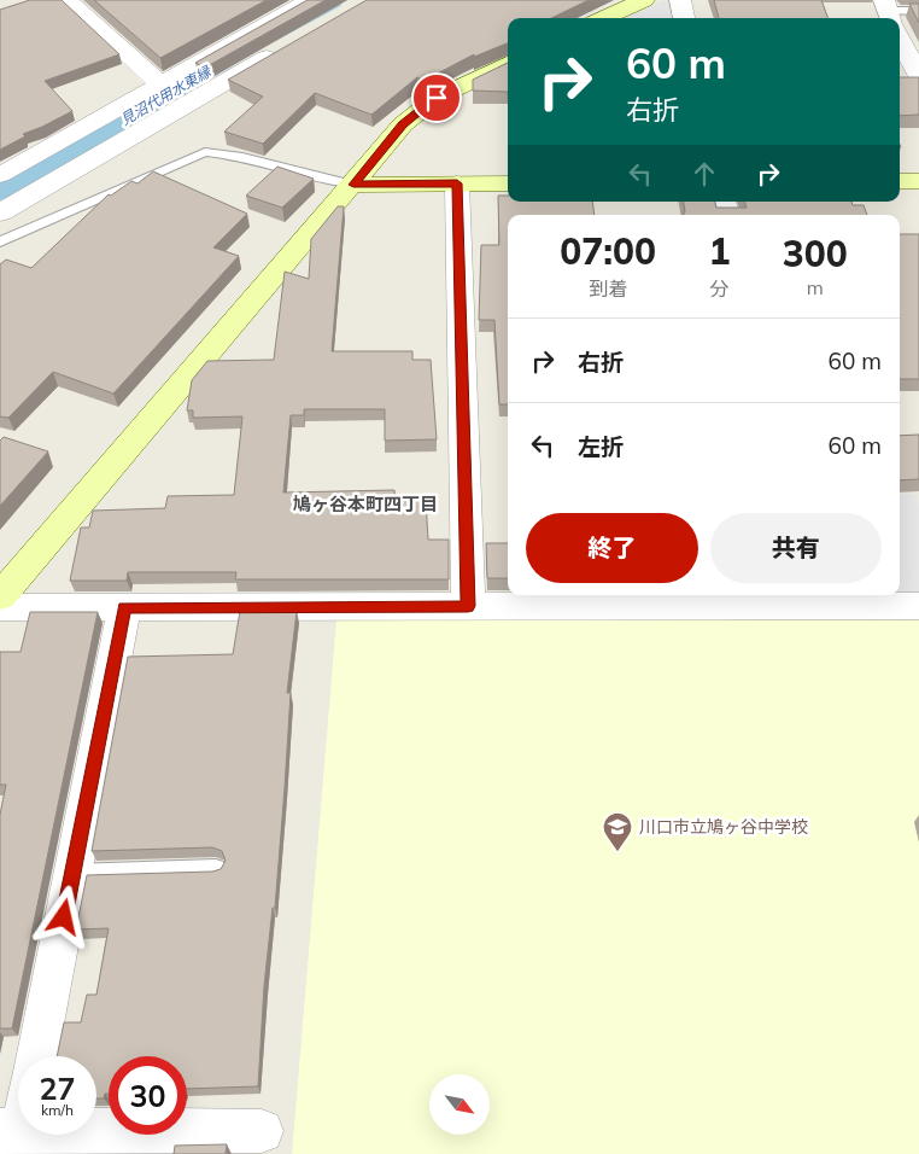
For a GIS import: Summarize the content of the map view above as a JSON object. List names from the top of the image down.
{
  "districts": ["鳩ヶ谷本町四丁目"],
  "water": ["見沼代用水東縁"],
  "places": {
    "school or university": ["川口市立鳩ヶ谷中学校"]
  },
  "north": "bottom right",
  "page": {
    "turn": ["60 m", "右折"],
    "eta": [
      "07:00",
      "到着",
      "1",
      "分",
      "300",
      "m"
    ],
    "list": [
      {
        "name": "右折",
        "value": "60 m"
      },
      {
        "name": "左折",
        "value": "60 m"
      }
    ],
    "buttons": ["終了", "共有"],
    "speed": "27 km/h",
    "limit": "30"
  }
}
